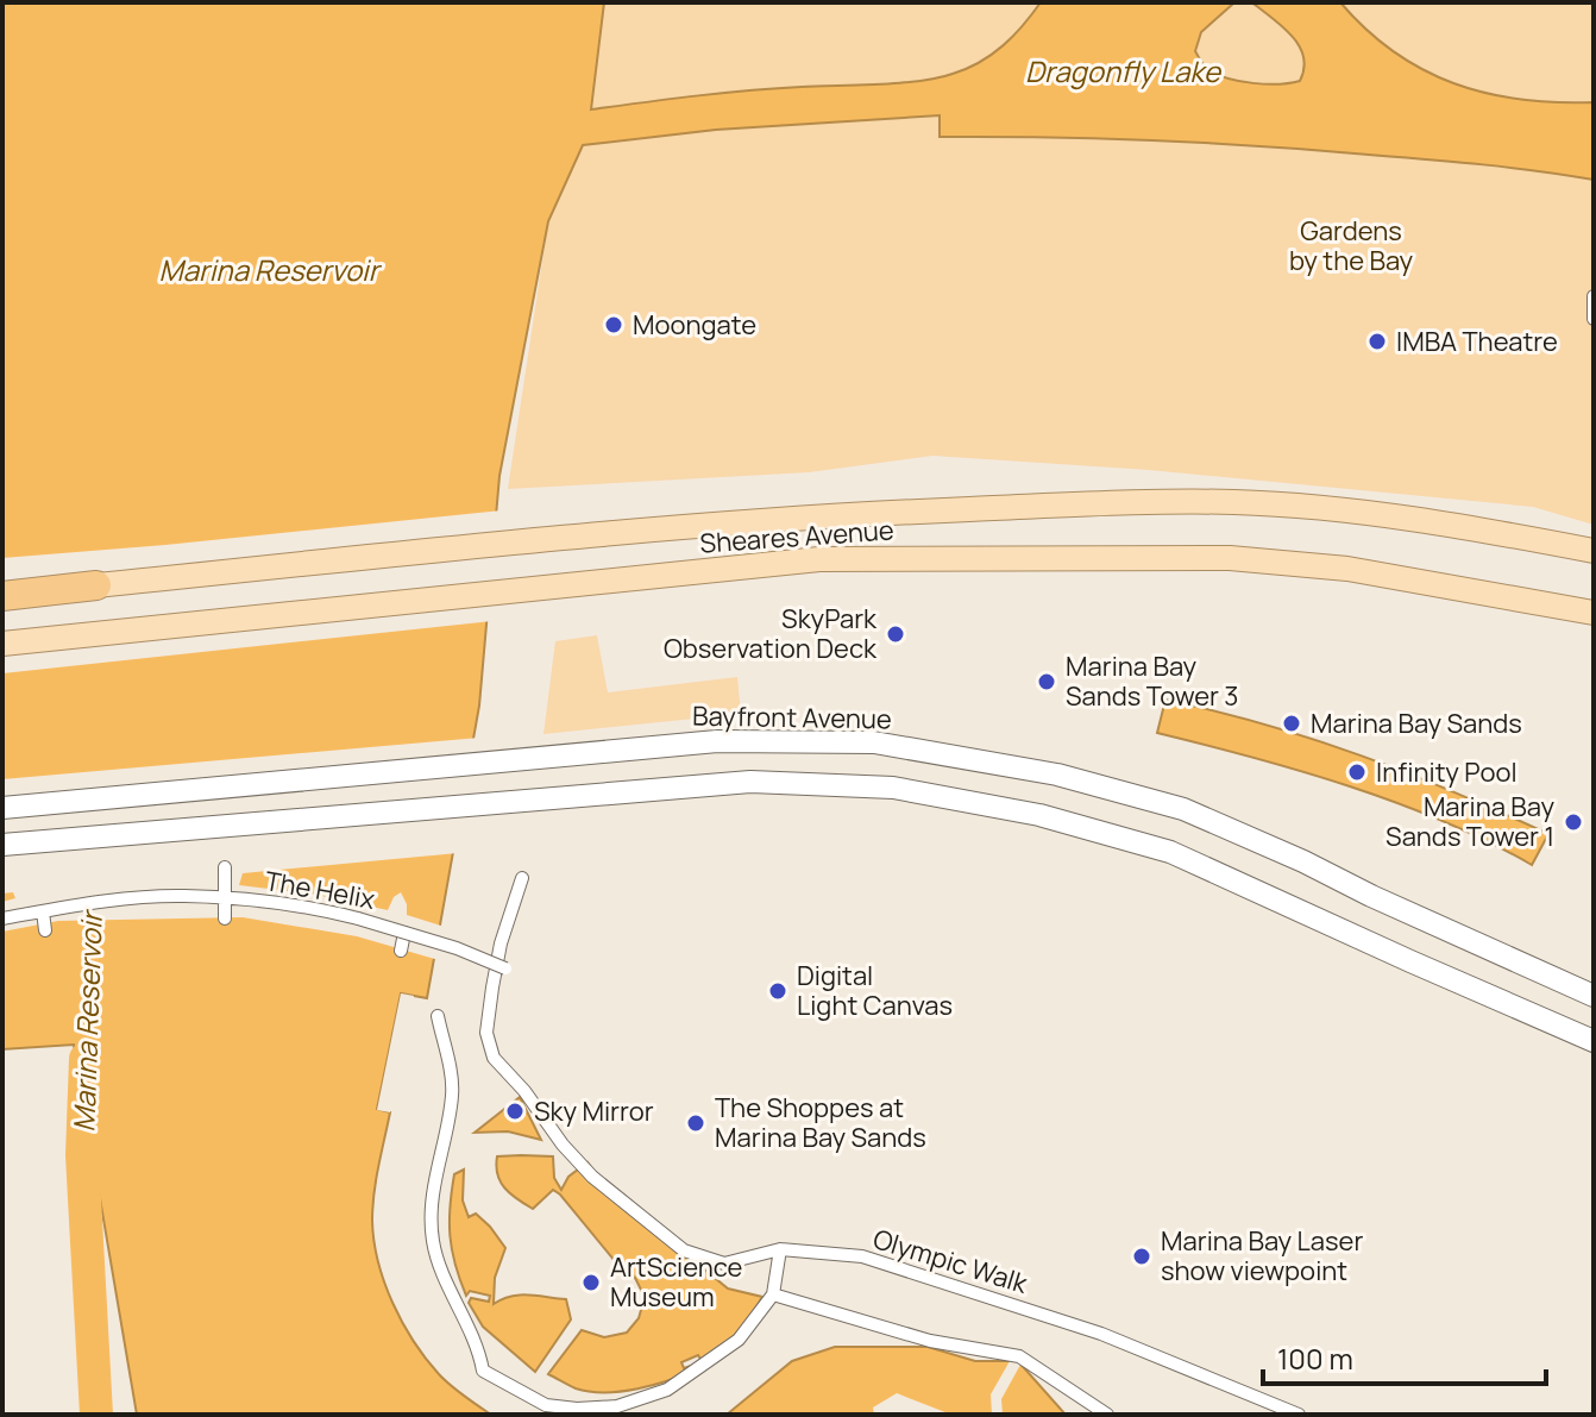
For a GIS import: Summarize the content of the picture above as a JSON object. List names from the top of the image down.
{
  "streets": {
    "main road": ["Sheares Avenue", "Bayfront Avenue"],
    "street": ["The Helix", "Olympic Walk"]
  },
  "water": ["Dragonfly Lake", "Marina Reservoir"],
  "parks": ["Gardens by the Bay"],
  "places": [
    "Moongate",
    "IMBA Theatre",
    "SkyPark Observation Deck",
    "Marina Bay Sands Tower 3",
    "Marina Bay Sands",
    "Infinity Pool",
    "Marina Bay Sands Tower 1",
    "Digital Light Canvas",
    "Sky Mirror",
    "The Shoppes at Marina Bay Sands",
    "Marina Bay Laser show viewpoint",
    "ArtScience Museum"
  ],
  "scale_bar": "100 m"
}
